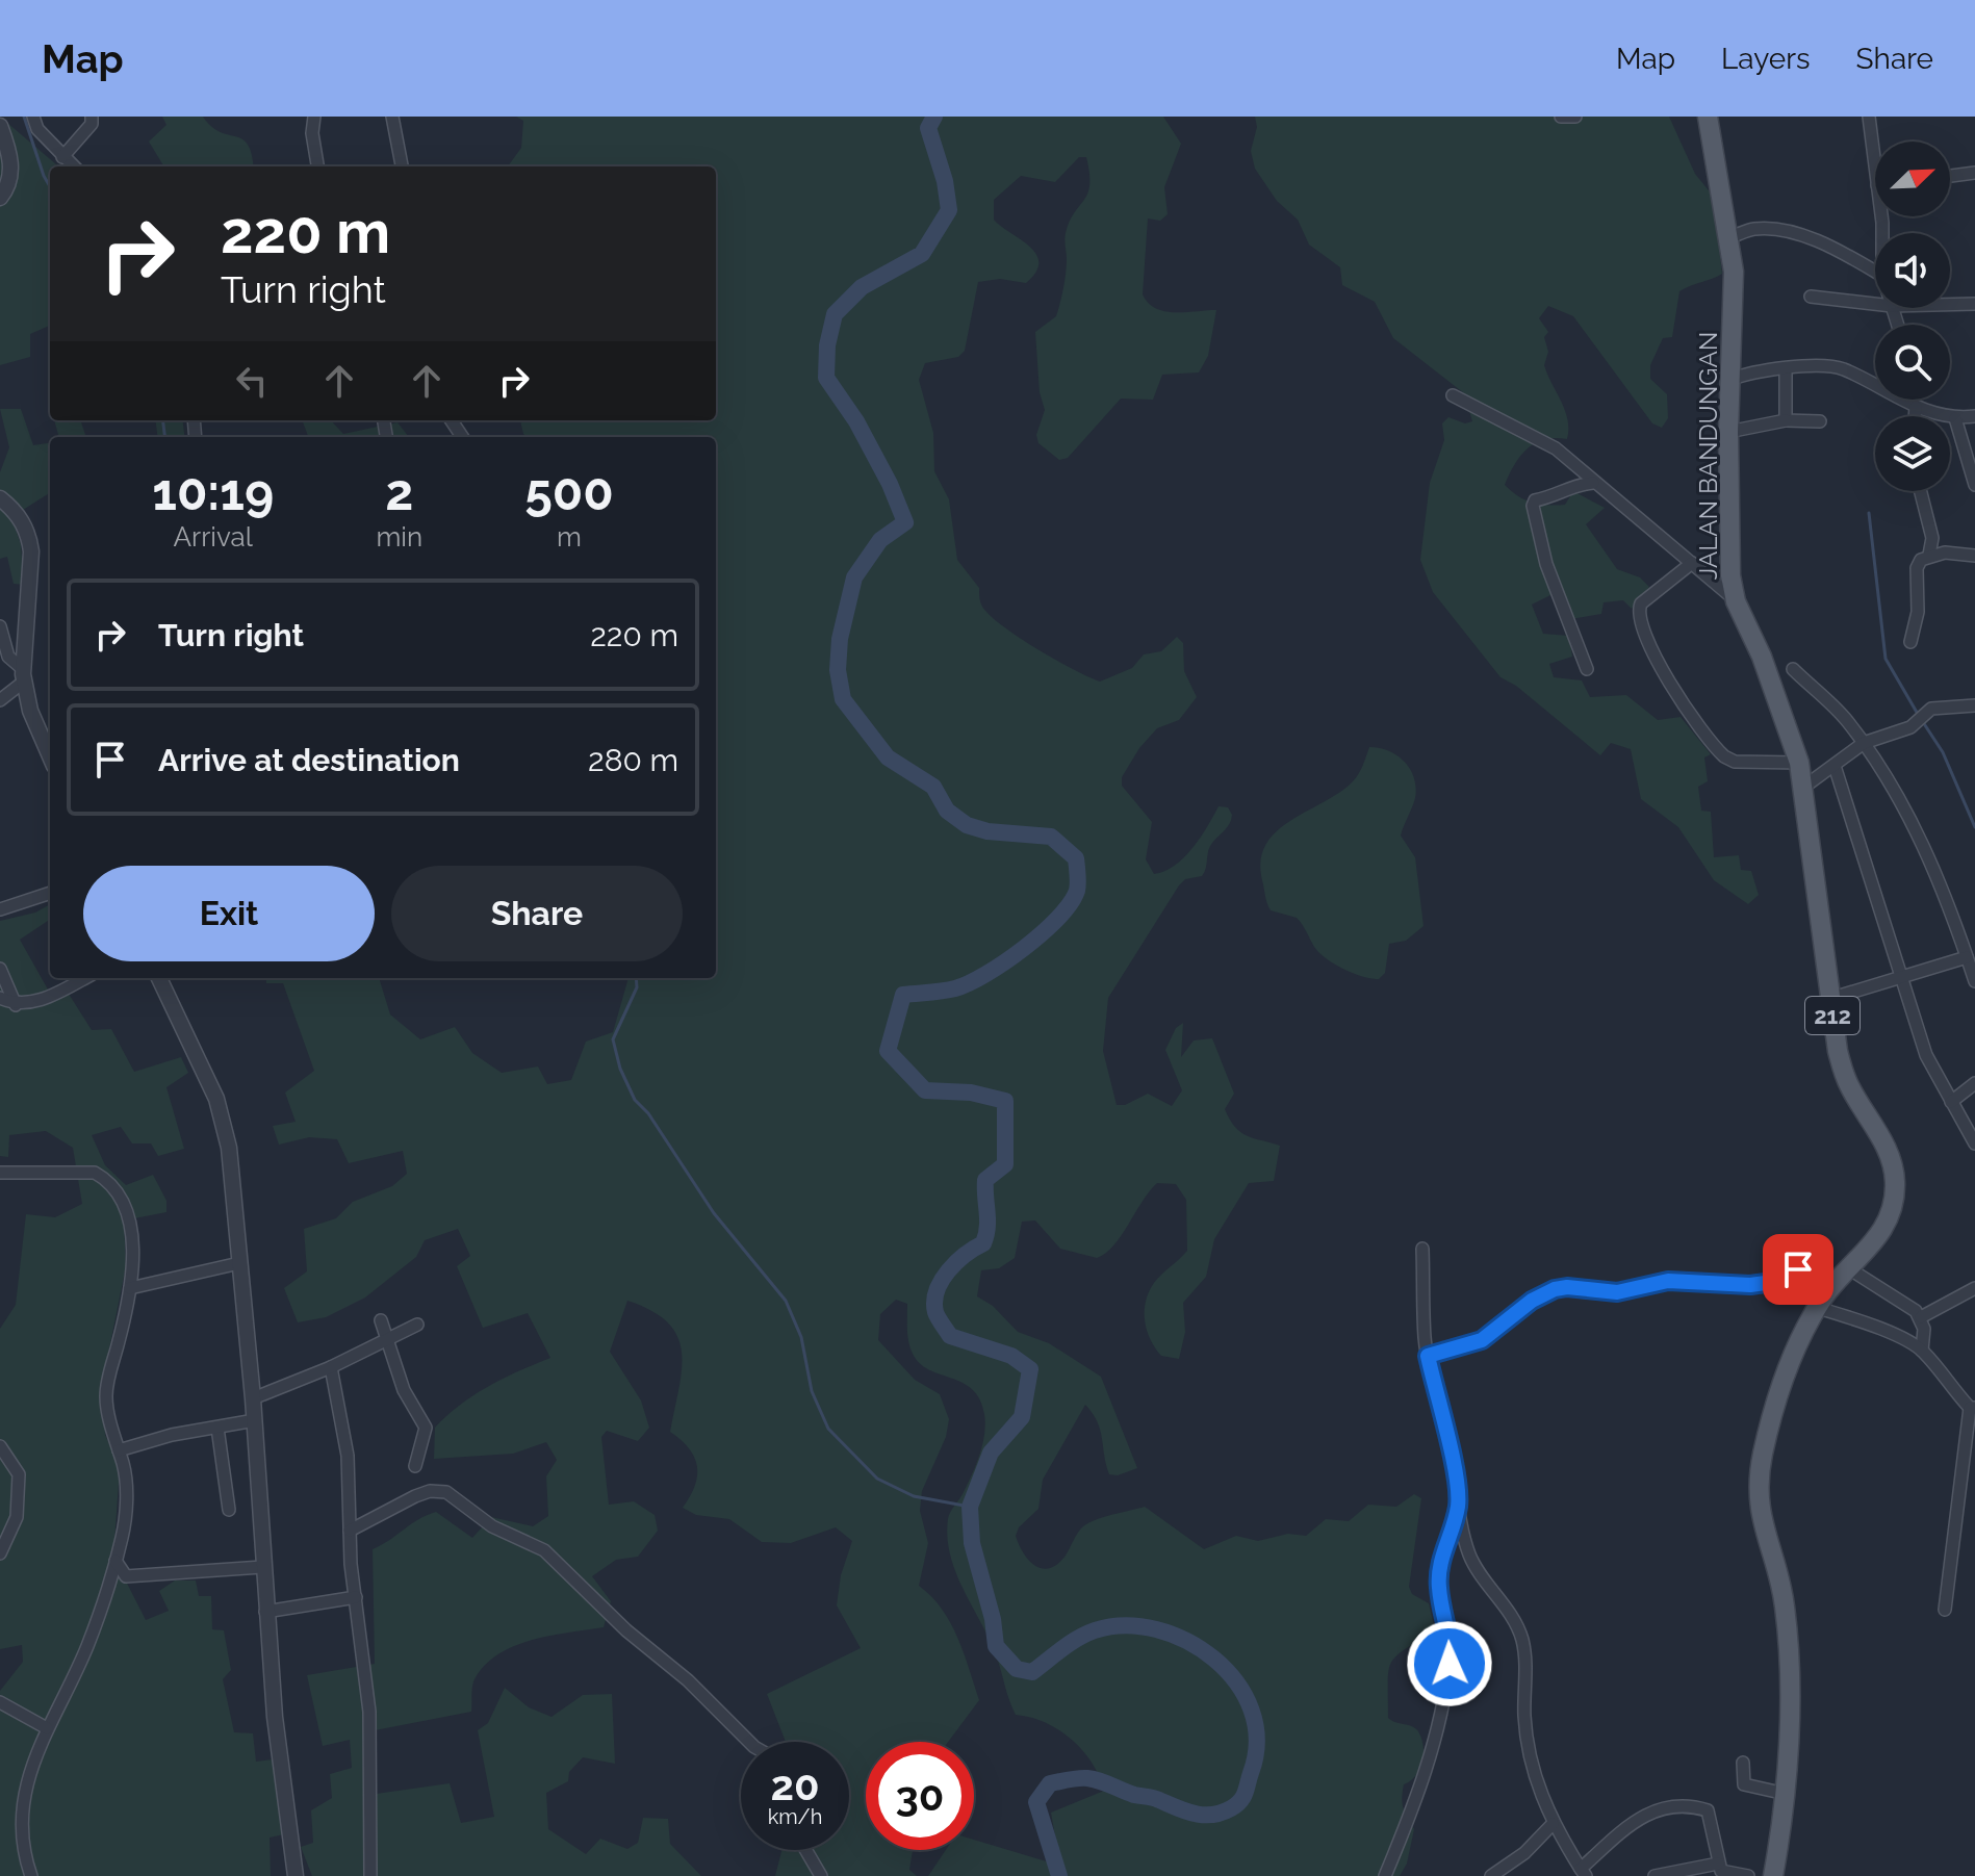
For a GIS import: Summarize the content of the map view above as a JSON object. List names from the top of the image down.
{
  "streets": {
    "main road": ["JALAN BANDUNGAN", "212"]
  },
  "north": "top right",
  "page": {
    "header": "Map",
    "nav": ["Map", "Layers", "Share"],
    "turn": ["220 m", "Turn right"],
    "eta": [
      "10:19",
      "Arrival",
      "2",
      "min",
      "500",
      "m"
    ],
    "list": [
      {
        "name": "Turn right",
        "value": "220 m"
      },
      {
        "name": "Arrive at destination",
        "value": "280 m"
      }
    ],
    "buttons": ["Exit", "Share"],
    "speed": "20 km/h",
    "limit": "30"
  }
}
